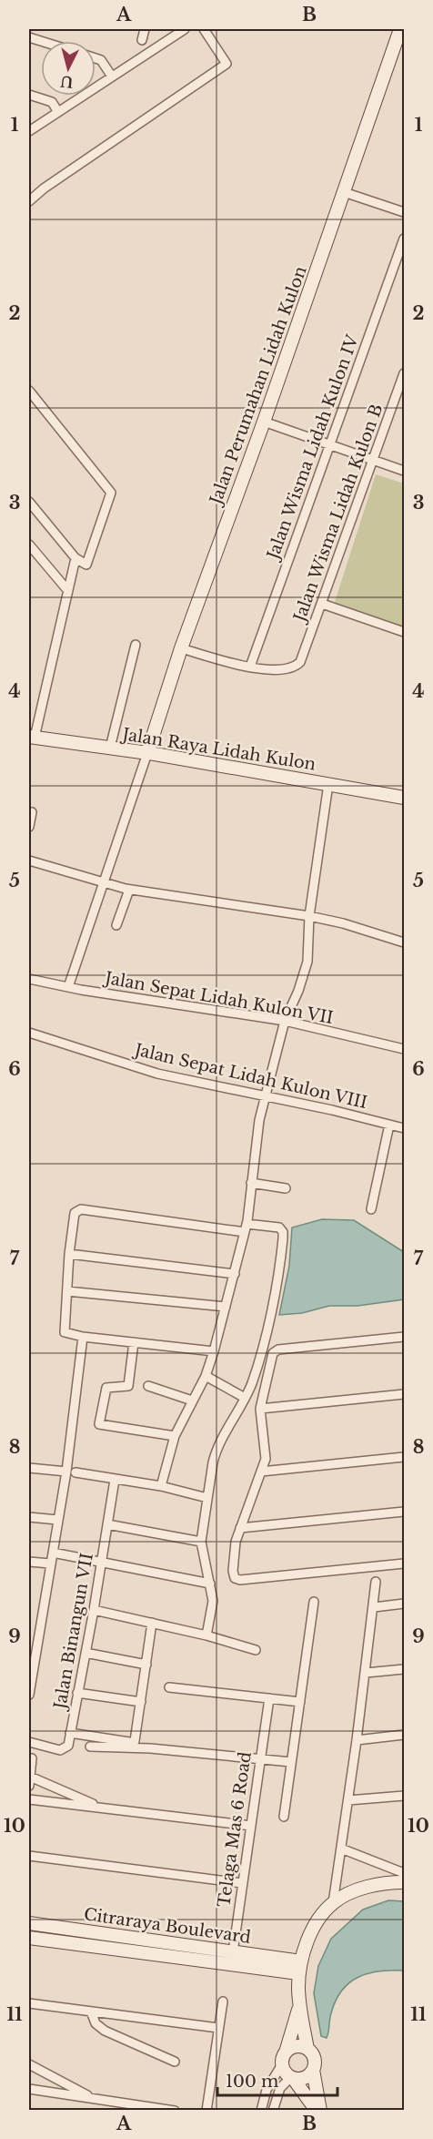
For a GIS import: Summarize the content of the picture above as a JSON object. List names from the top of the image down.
{
  "streets": {
    "main road": ["Jalan Perumahan Lidah Kulon", "Jalan Raya Lidah Kulon", "Citraraya Boulevard"],
    "street": [
      "Jalan Wisma Lidah Kulon IV",
      "Jalan Wisma Lidah Kulon B",
      "Jalan Sepat Lidah Kulon VII",
      "Jalan Sepat Lidah Kulon VIII",
      "Jalan Binangun VII",
      "Telaga Mas 6 Road"
    ]
  },
  "crossings": [
    ["Jalan Perumahan Lidah Kulon", "Jalan Raya Lidah Kulon"],
    ["Jalan Wisma Lidah Kulon IV", "Jalan Wisma Lidah Kulon B"],
    ["Telaga Mas 6 Road", "Citraraya Boulevard"]
  ],
  "scale_bar": "100 m",
  "north": "bottom",
  "grid": {
    "columns": ["A", "B"],
    "rows": [
      "1",
      "2",
      "3",
      "4",
      "5",
      "6",
      "7",
      "8",
      "9",
      "10",
      "11"
    ]
  }
}
